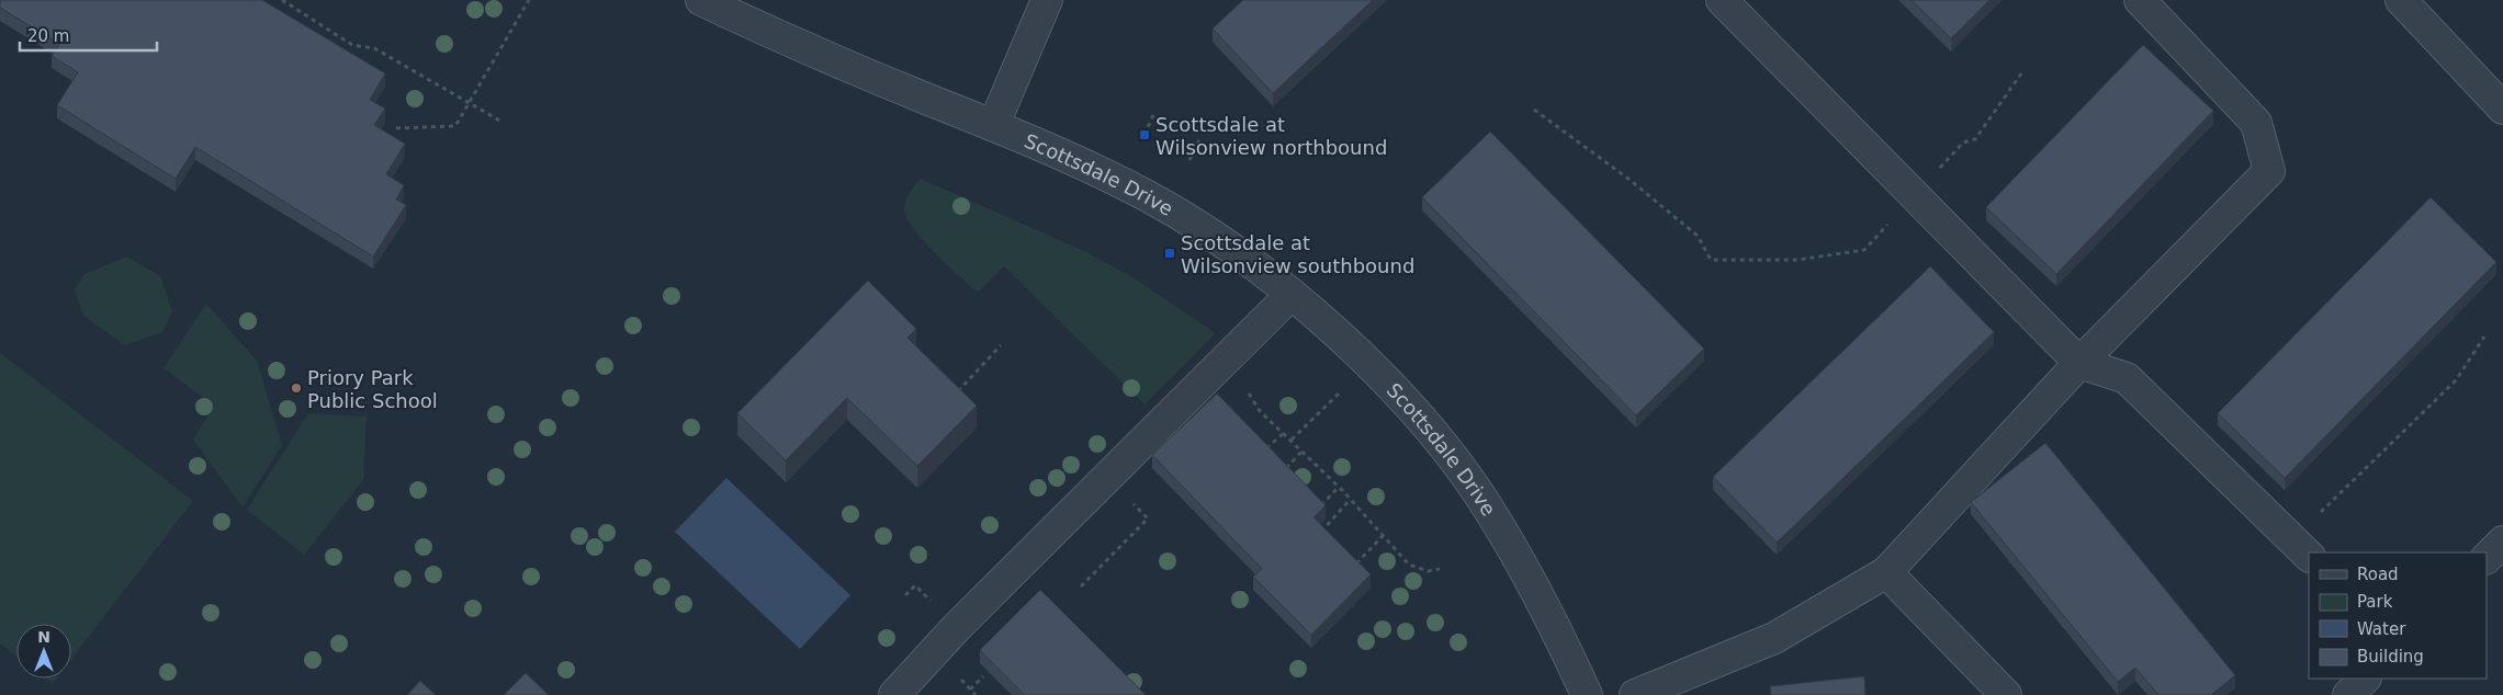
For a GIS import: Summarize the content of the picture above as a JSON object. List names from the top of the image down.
{
  "streets": {
    "street": ["Scottsdale Drive"]
  },
  "places": {
    "transit": ["Scottsdale at Wilsonview northbound", "Scottsdale at Wilsonview southbound"],
    "other": ["Priory Park Public School"]
  },
  "legend": [
    "Road",
    "Park",
    "Water",
    "Building"
  ],
  "scale_bar": "20 m",
  "north": "top"
}
